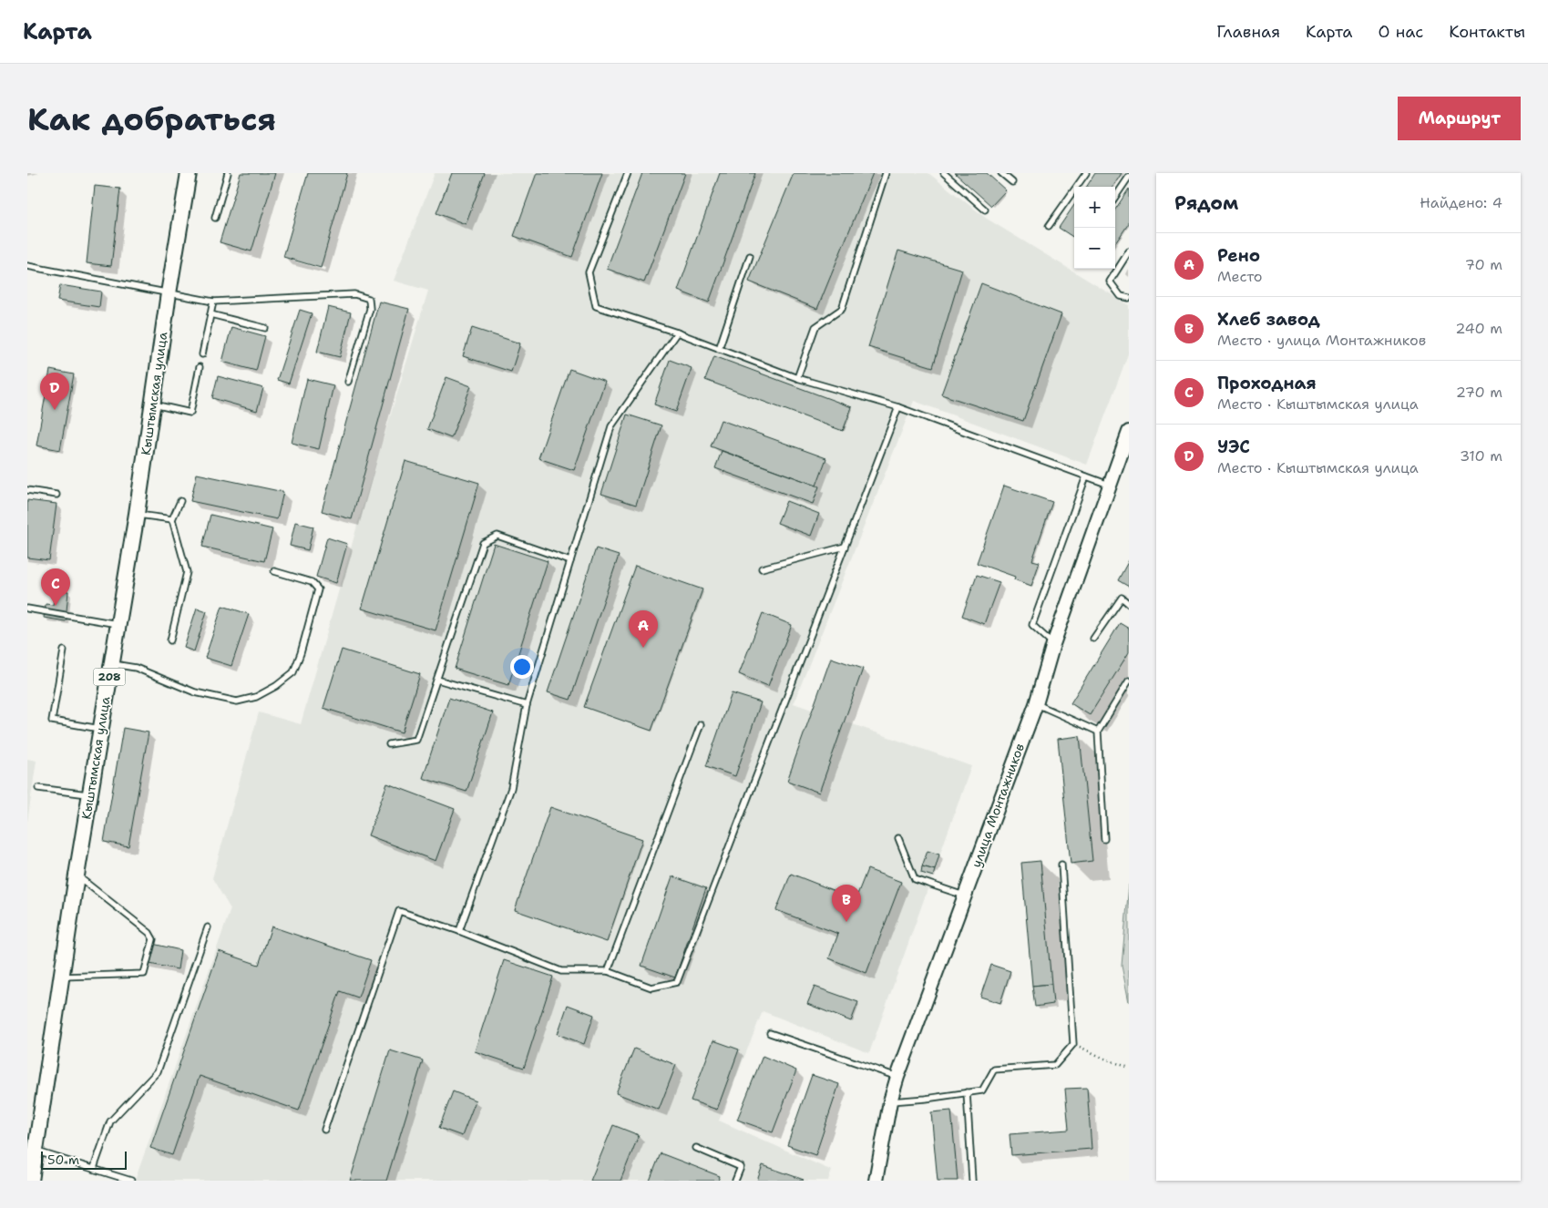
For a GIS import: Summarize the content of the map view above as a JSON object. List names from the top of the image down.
{
  "streets": {
    "main road": ["Кыштымская улица", "208"],
    "street": ["улица Монтажников"]
  },
  "scale_bar": "50 m",
  "page": {
    "header": "Карта",
    "nav": [
      "Главная",
      "Карта",
      "О нас",
      "Контакты"
    ],
    "buttons": "Маршрут",
    "title": "Как добраться",
    "heading": ["Рядом", "Найдено: 4"],
    "map_buttons": ["+", "−"],
    "list": [
      {
        "mark": "A",
        "name": "Рено",
        "note": "Место",
        "value": "70 m"
      },
      {
        "mark": "B",
        "name": "Хлеб завод",
        "note": "Место · улица Монтажников",
        "value": "240 m"
      },
      {
        "mark": "C",
        "name": "Проходная",
        "note": "Место · Кыштымская улица",
        "value": "270 m"
      },
      {
        "mark": "D",
        "name": "УЭС",
        "note": "Место · Кыштымская улица",
        "value": "310 m"
      }
    ],
    "pins": [
      "D",
      "C",
      "A",
      "B"
    ],
    "scale": "50 m"
  }
}
